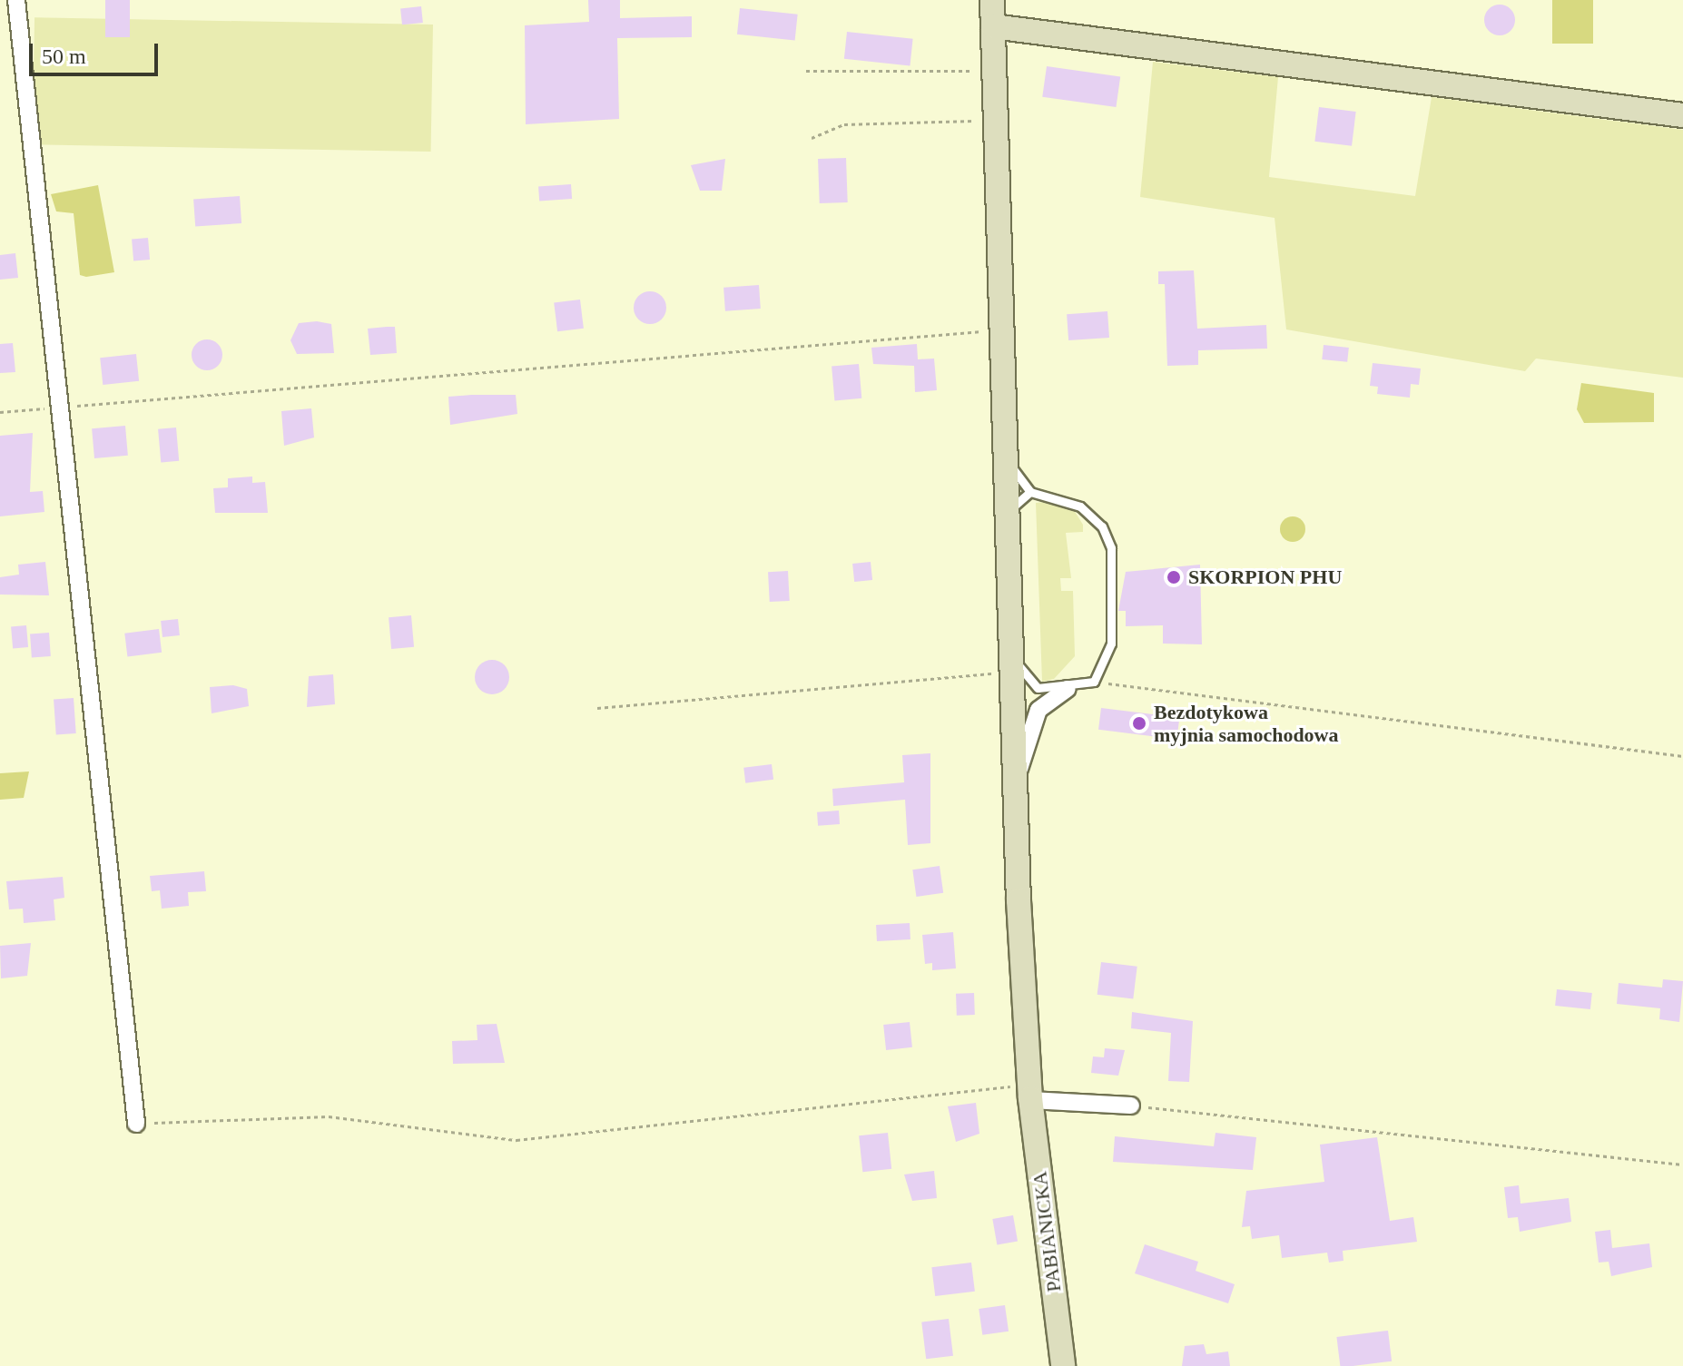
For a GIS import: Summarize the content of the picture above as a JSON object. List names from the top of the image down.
{
  "streets": {
    "main road": ["PABIANICKA"]
  },
  "places": ["SKORPION PHU", "Bezdotykowa myjnia samochodowa"],
  "scale_bar": "50 m"
}
